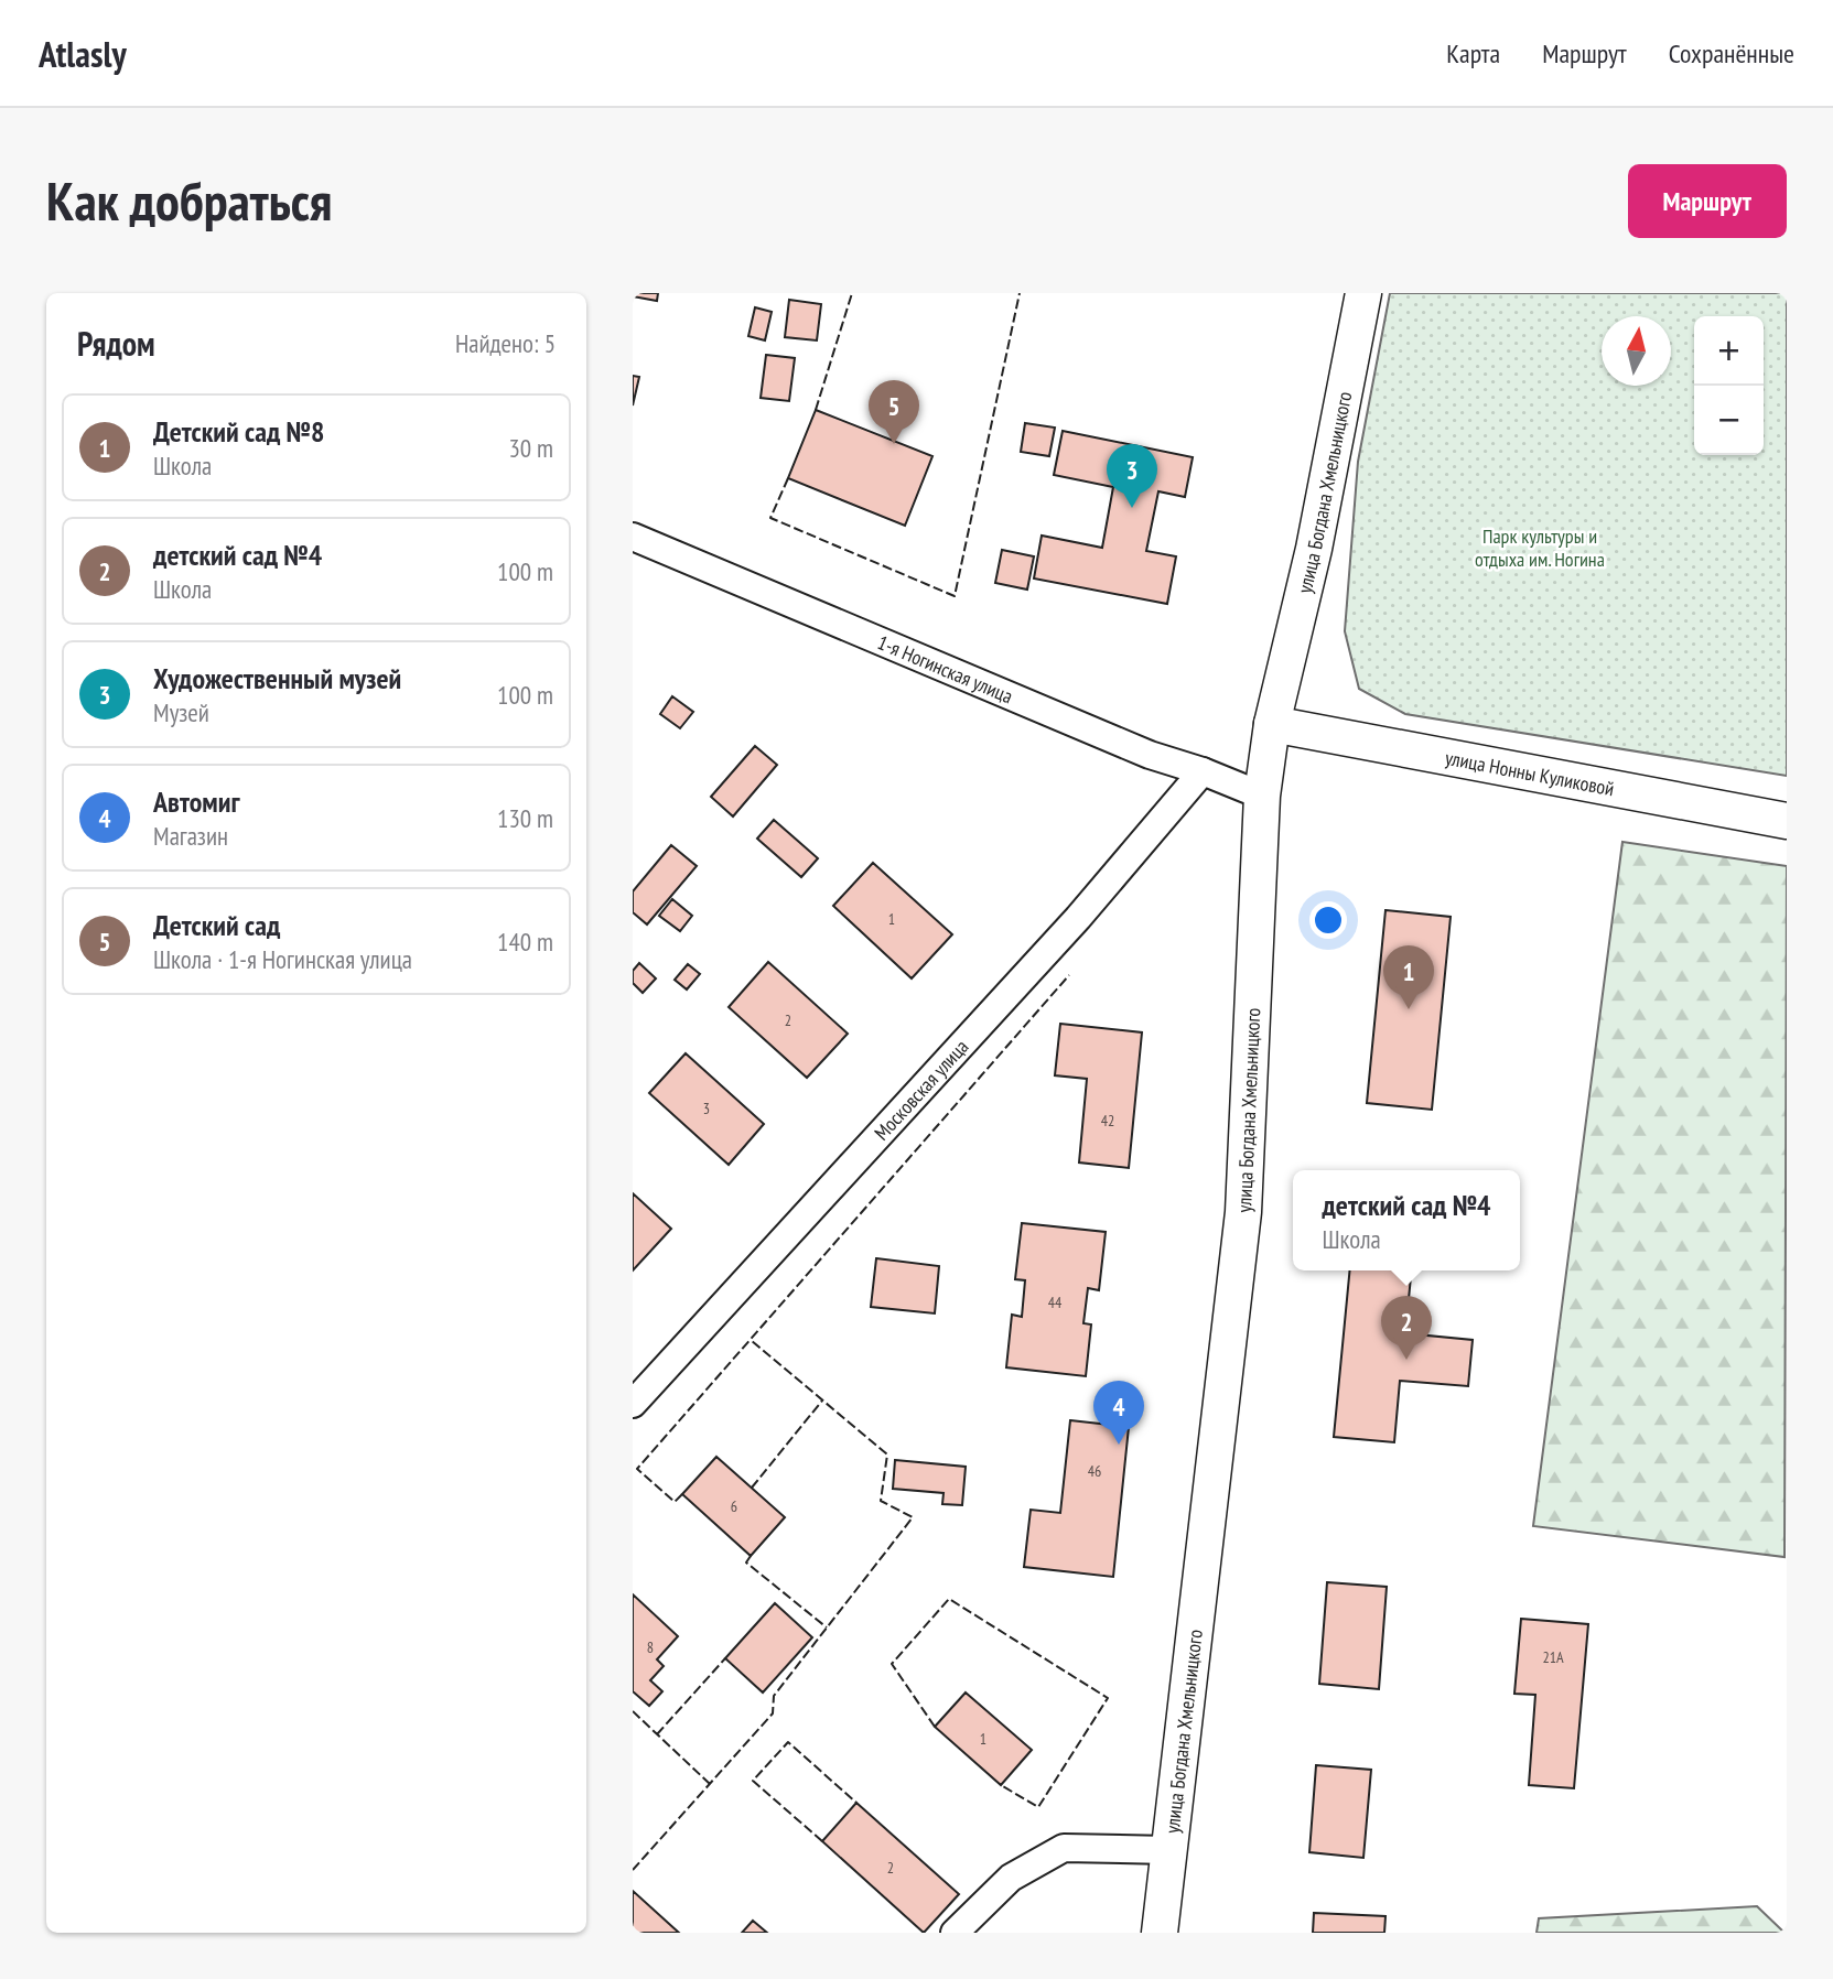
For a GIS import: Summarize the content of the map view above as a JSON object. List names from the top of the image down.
{
  "streets": {
    "street": [
      "улица Богдана Хмельницкого",
      "1-я Ногинская улица",
      "улица Нонны Куликовой",
      "Московская улица"
    ]
  },
  "crossings": [
    ["улица Богдана Хмельницкого", "1-я Ногинская улица"],
    ["улица Богдана Хмельницкого", "улица Нонны Куликовой"],
    ["1-я Ногинская улица", "Московская улица"]
  ],
  "parks": ["Парк культуры и отдыха им. Ногина"],
  "house_numbers": [
    "1",
    "2",
    "3",
    "42",
    "44",
    "46",
    "6",
    "8",
    "21А",
    "1",
    "2"
  ],
  "north": "top",
  "page": {
    "header": "Atlasly",
    "nav": ["Карта", "Маршрут", "Сохранённые"],
    "buttons": "Маршрут",
    "title": "Как добраться",
    "heading": ["Рядом", "Найдено: 5"],
    "map_buttons": ["+", "−"],
    "pins": [
      "5",
      "3",
      "1",
      "2",
      "4"
    ],
    "list": [
      {
        "mark": "1",
        "name": "Детский сад №8",
        "note": "Школа",
        "value": "30 m"
      },
      {
        "mark": "2",
        "name": "детский сад №4",
        "note": "Школа",
        "value": "100 m"
      },
      {
        "mark": "3",
        "name": "Художественный музей",
        "note": "Музей",
        "value": "100 m"
      },
      {
        "mark": "4",
        "name": "Автомиг",
        "note": "Магазин",
        "value": "130 m"
      },
      {
        "mark": "5",
        "name": "Детский сад",
        "note": "Школа · 1-я Ногинская улица",
        "value": "140 m"
      }
    ],
    "popup": ["детский сад №4", "Школа"]
  }
}
